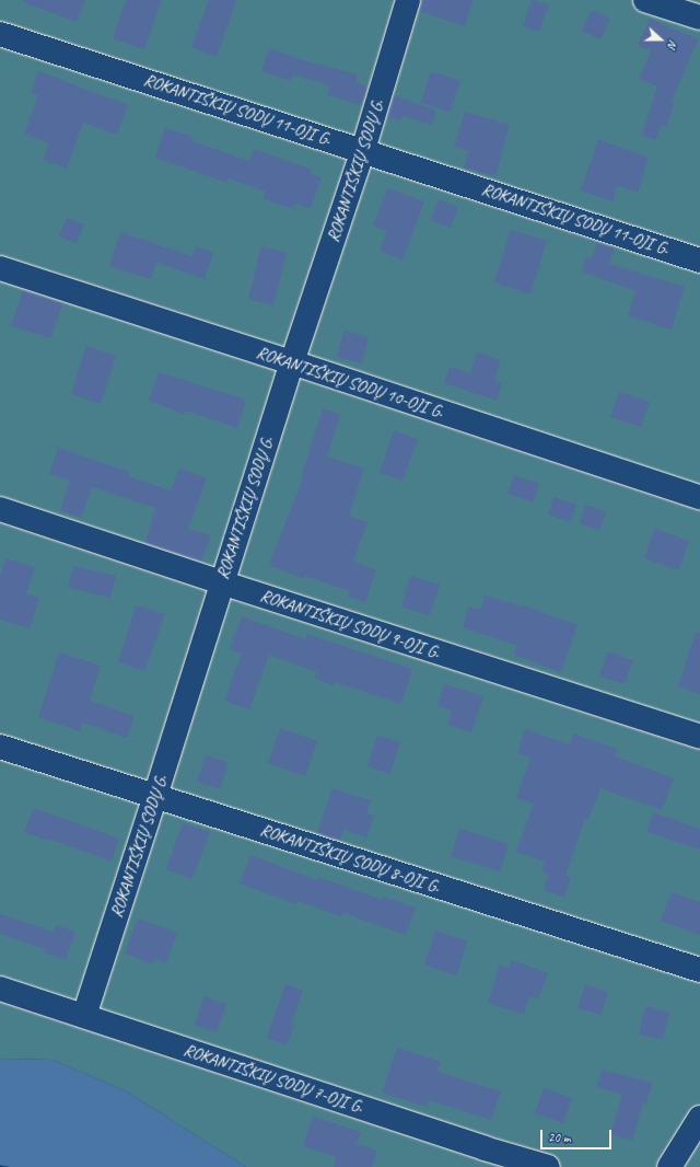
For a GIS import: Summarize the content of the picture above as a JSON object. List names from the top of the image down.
{
  "streets": {
    "street": [
      "ROKANTIŠKIŲ SODŲ 11-OJI G.",
      "ROKANTIŠKIŲ SODŲ G.",
      "ROKANTIŠKIŲ SODŲ 10-OJI G.",
      "ROKANTIŠKIŲ SODŲ 9-OJI G.",
      "ROKANTIŠKIŲ SODŲ 8-OJI G.",
      "ROKANTIŠKIŲ SODŲ 7-OJI G."
    ]
  },
  "crossings": [
    ["ROKANTIŠKIŲ SODŲ 11-OJI G.", "ROKANTIŠKIŲ SODŲ G."],
    ["ROKANTIŠKIŲ SODŲ G.", "ROKANTIŠKIŲ SODŲ 10-OJI G."],
    ["ROKANTIŠKIŲ SODŲ G.", "ROKANTIŠKIŲ SODŲ 9-OJI G."],
    ["ROKANTIŠKIŲ SODŲ G.", "ROKANTIŠKIŲ SODŲ 8-OJI G."],
    ["ROKANTIŠKIŲ SODŲ G.", "ROKANTIŠKIŲ SODŲ 7-OJI G."]
  ],
  "scale_bar": "20 m",
  "north": "right"
}
